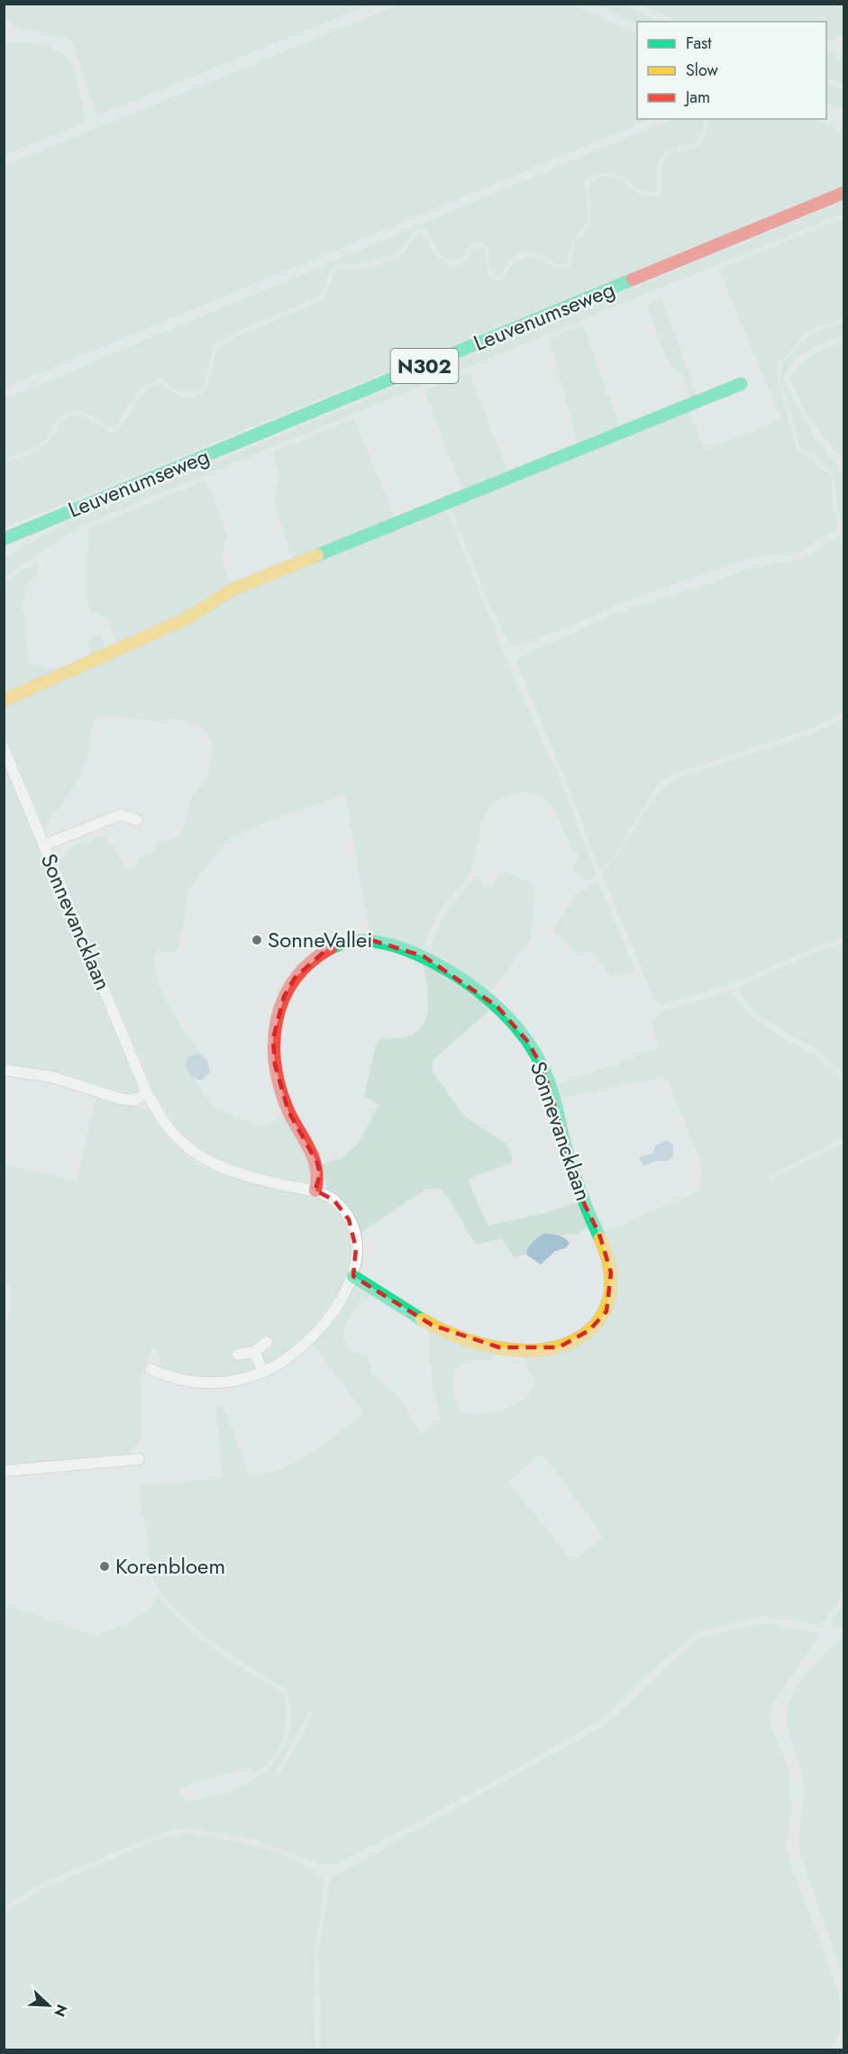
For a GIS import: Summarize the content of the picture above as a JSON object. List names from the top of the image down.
{
  "streets": {
    "street": ["Leuvenumseweg", "N302", "Sonnevancklaan"]
  },
  "places": ["SonneVallei", "Korenbloem"],
  "legend": ["Fast", "Slow", "Jam"],
  "north": "bottom right"
}
